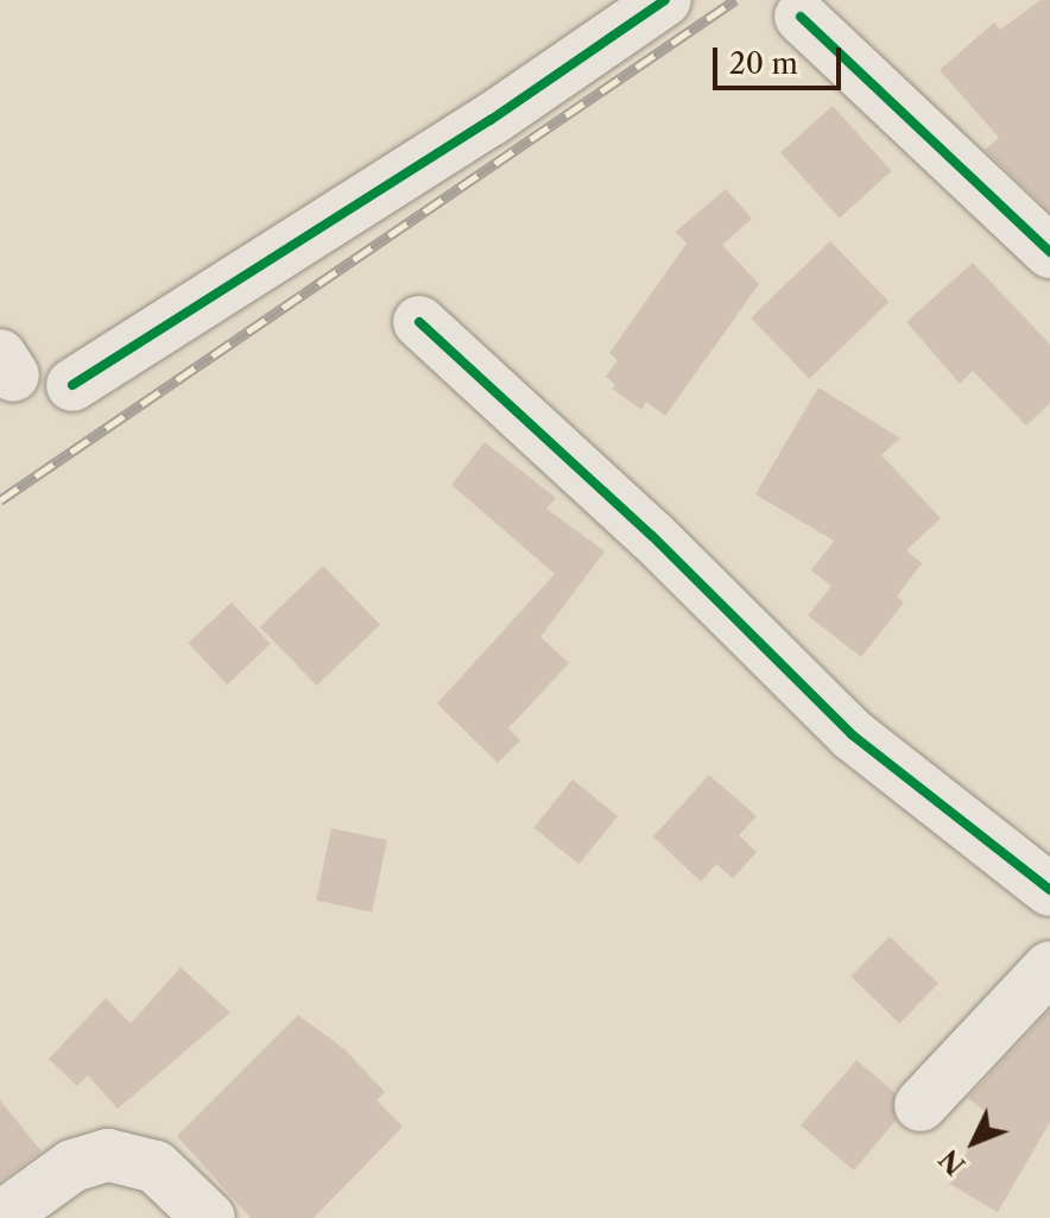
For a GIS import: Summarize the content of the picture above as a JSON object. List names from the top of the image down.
{
  "scale_bar": "20 m",
  "north": "bottom left"
}
